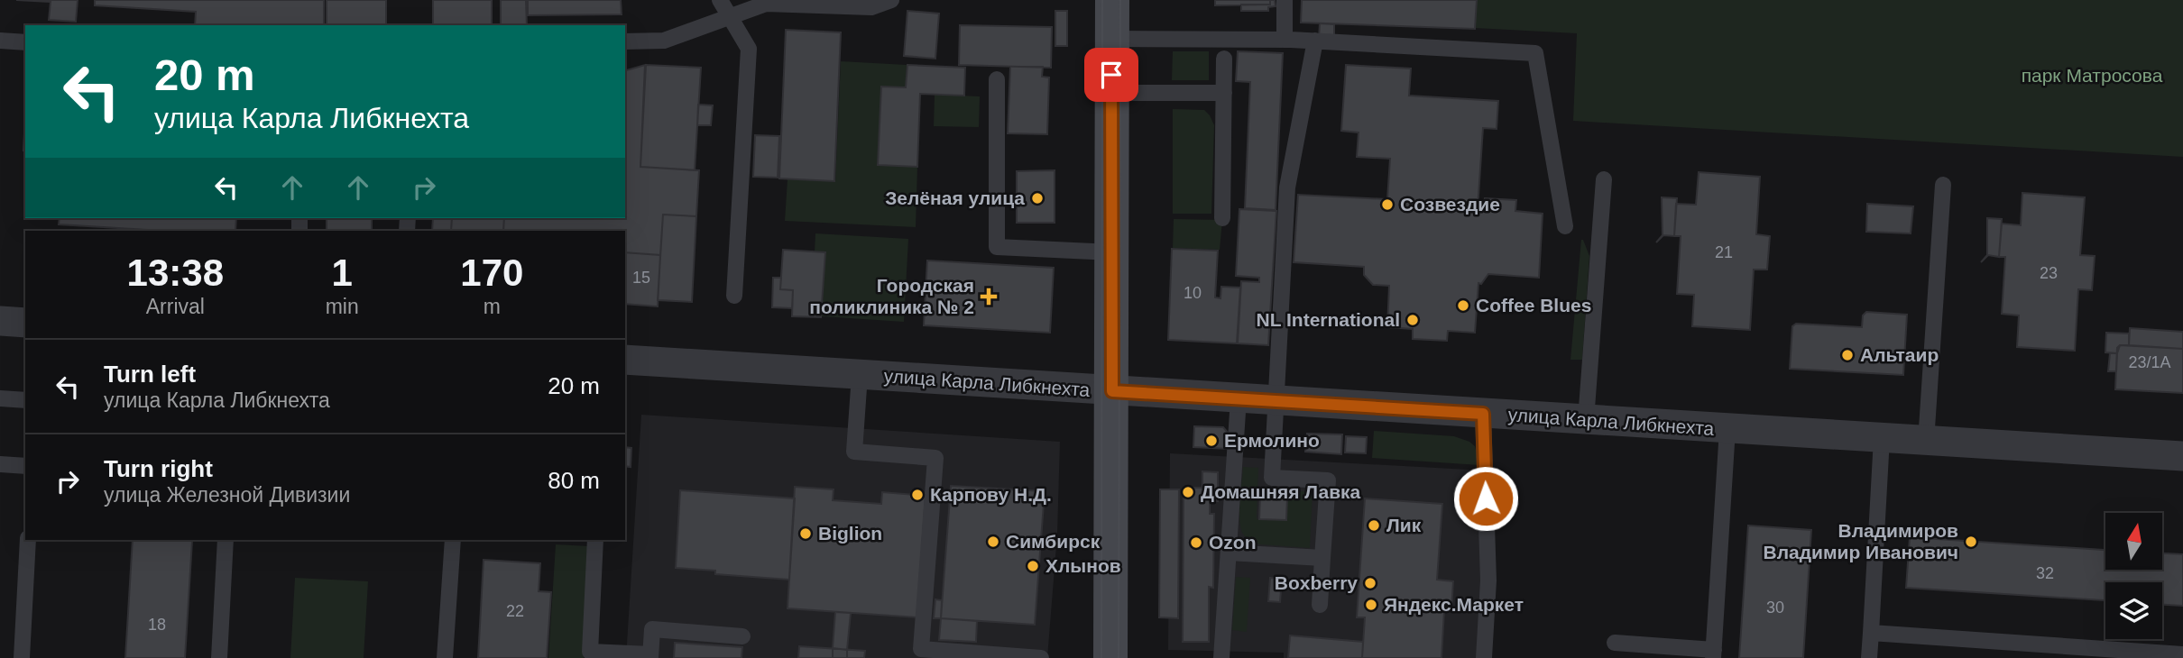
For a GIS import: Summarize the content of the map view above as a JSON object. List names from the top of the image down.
{
  "streets": {
    "street": ["улица Карла Либкнехта"]
  },
  "parks": ["парк Матросова"],
  "places": {
    "other": [
      "Зелёная улица",
      "Созвездие",
      "Coffee Blues",
      "NL International",
      "Альтаир",
      "Ермолино",
      "Домашняя Лавка",
      "Карпову Н.Д.",
      "Лик",
      "Biglion",
      "Симбирск",
      "Владимиров Владимир Иванович",
      "Ozon",
      "Хлынов",
      "Boxberry",
      "Яндекс.Маркет"
    ],
    "health": ["Городская поликлиника № 2"]
  },
  "house_numbers": [
    "21",
    "23",
    "15",
    "10",
    "23/1А",
    "32",
    "30",
    "22",
    "18"
  ],
  "north": "top",
  "page": {
    "turn": ["20 m", "улица Карла Либкнехта"],
    "eta": [
      "13:38",
      "Arrival",
      "1",
      "min",
      "170",
      "m"
    ],
    "list": [
      {
        "name": "Turn left",
        "note": "улица Карла Либкнехта",
        "value": "20 m"
      },
      {
        "name": "Turn right",
        "note": "улица Железной Дивизии",
        "value": "80 m"
      }
    ]
  }
}
